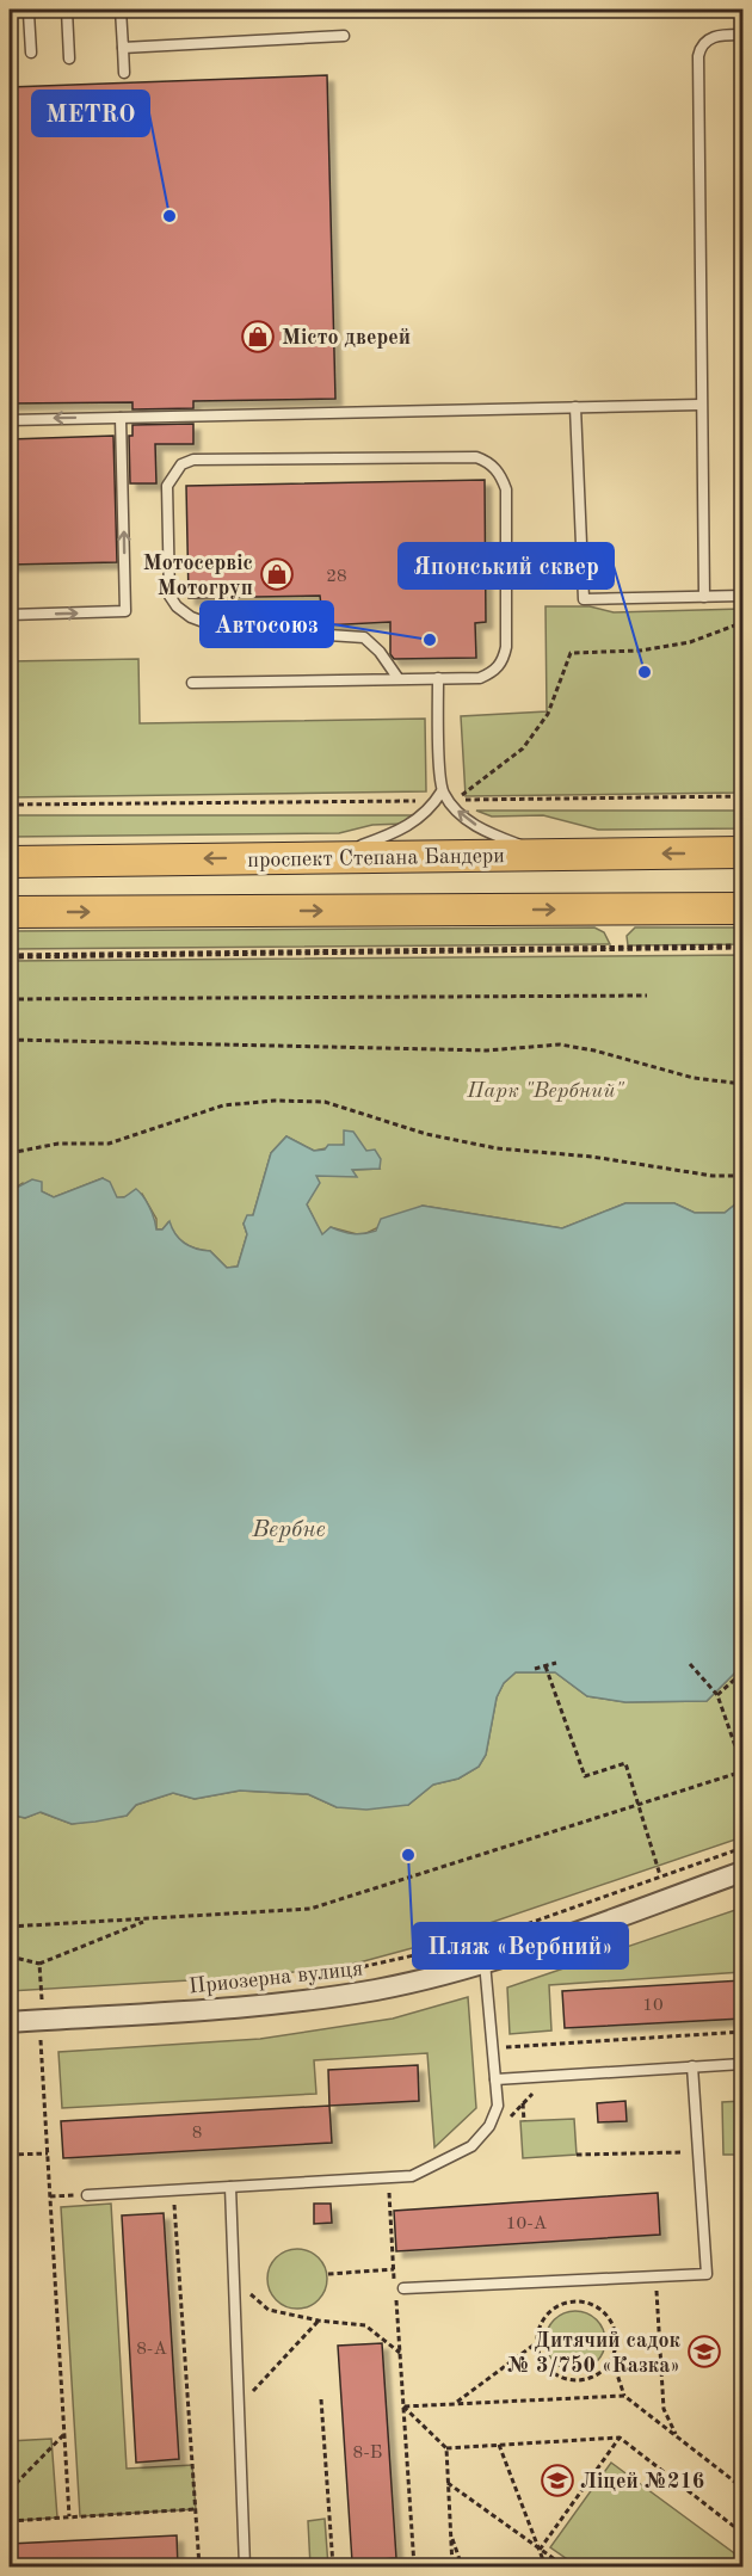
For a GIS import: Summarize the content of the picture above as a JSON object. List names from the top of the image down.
{
  "streets": {
    "main road": ["проспект Степана Бандери"],
    "street": ["Приозерна вулиця"]
  },
  "water": ["Вербне"],
  "parks": ["Парк \"Вербний\""],
  "places": {
    "other": [
      "METRO",
      "Автосоюз",
      "Японський сквер",
      "Пляж «Вербний»"
    ],
    "shop": ["Місто дверей", "Мотосервіс Мотогруп"],
    "school or university": ["Дитячий садок № 3/750 «Казка»", "Ліцей №216"]
  },
  "house_numbers": [
    "28",
    "10",
    "8",
    "10-А",
    "8-А",
    "8-Б"
  ]
}
